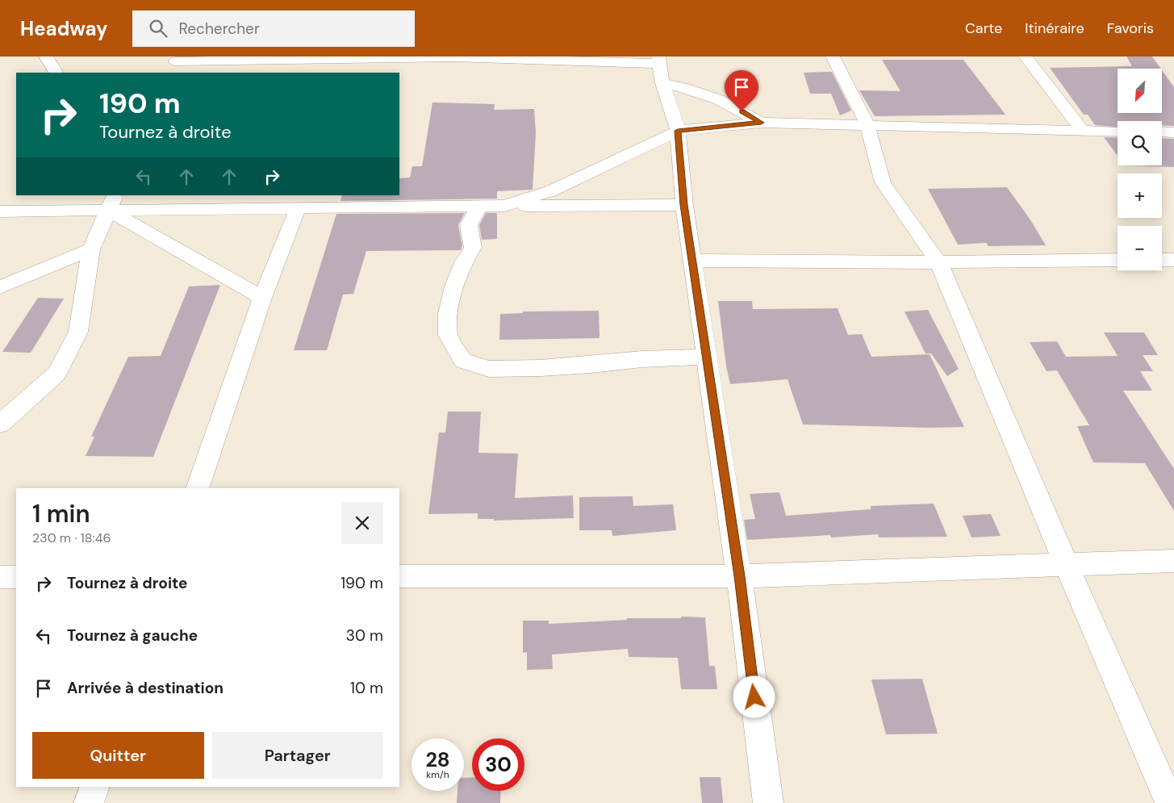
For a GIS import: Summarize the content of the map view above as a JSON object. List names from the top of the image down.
{
  "north": "bottom left",
  "page": {
    "header": "Headway",
    "search": "Rechercher",
    "nav": ["Carte", "Itinéraire", "Favoris"],
    "map_buttons": ["+", "−"],
    "turn": ["190 m", "Tournez à droite"],
    "heading": ["1 min", "230 m · 18:46"],
    "list": [
      {
        "name": "Tournez à droite",
        "value": "190 m"
      },
      {
        "name": "Tournez à gauche",
        "value": "30 m"
      },
      {
        "name": "Arrivée à destination",
        "value": "10 m"
      }
    ],
    "buttons": ["Quitter", "Partager"],
    "speed": "28 km/h",
    "limit": "30"
  }
}
